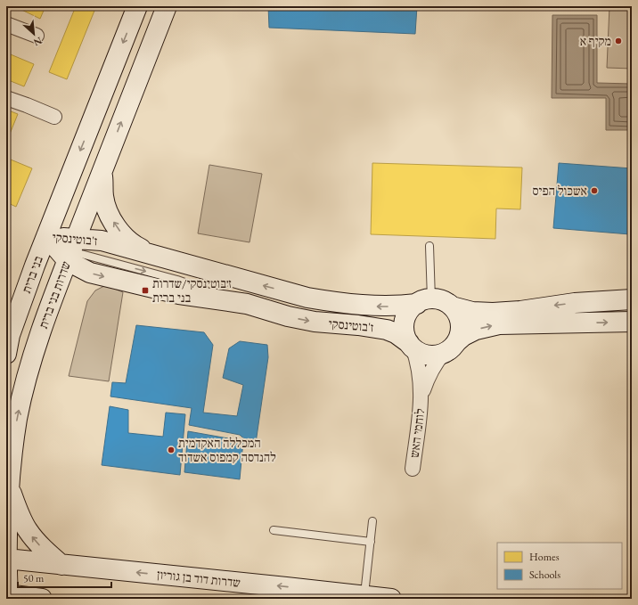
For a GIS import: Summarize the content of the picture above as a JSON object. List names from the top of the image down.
{
  "streets": {
    "main road": [
      "ז'בוטינסקי",
      "בני ברית",
      "שדרות בני ברית",
      "שדרות דוד בן גוריון"
    ],
    "street": ["לוחמי האש"]
  },
  "crossings": [
    ["ז'בוטינסקי", "בני ברית"],
    ["ז'בוטינסקי", "שדרות בני ברית"],
    ["ז'בוטינסקי", "לוחמי האש"],
    ["שדרות בני ברית", "שדרות דוד בן גוריון"]
  ],
  "one_way": ["שדרות דוד בן גוריון"],
  "places": {
    "other": ["מקיף א", "אשכול הפיס", "המכללה האקדמית להנדסה קמפוס אשדוד"],
    "transit": ["ז׳בוטינסקי/שדרות בני ברית"]
  },
  "legend": ["Homes", "Schools"],
  "scale_bar": "50 m",
  "north": "bottom right"
}
